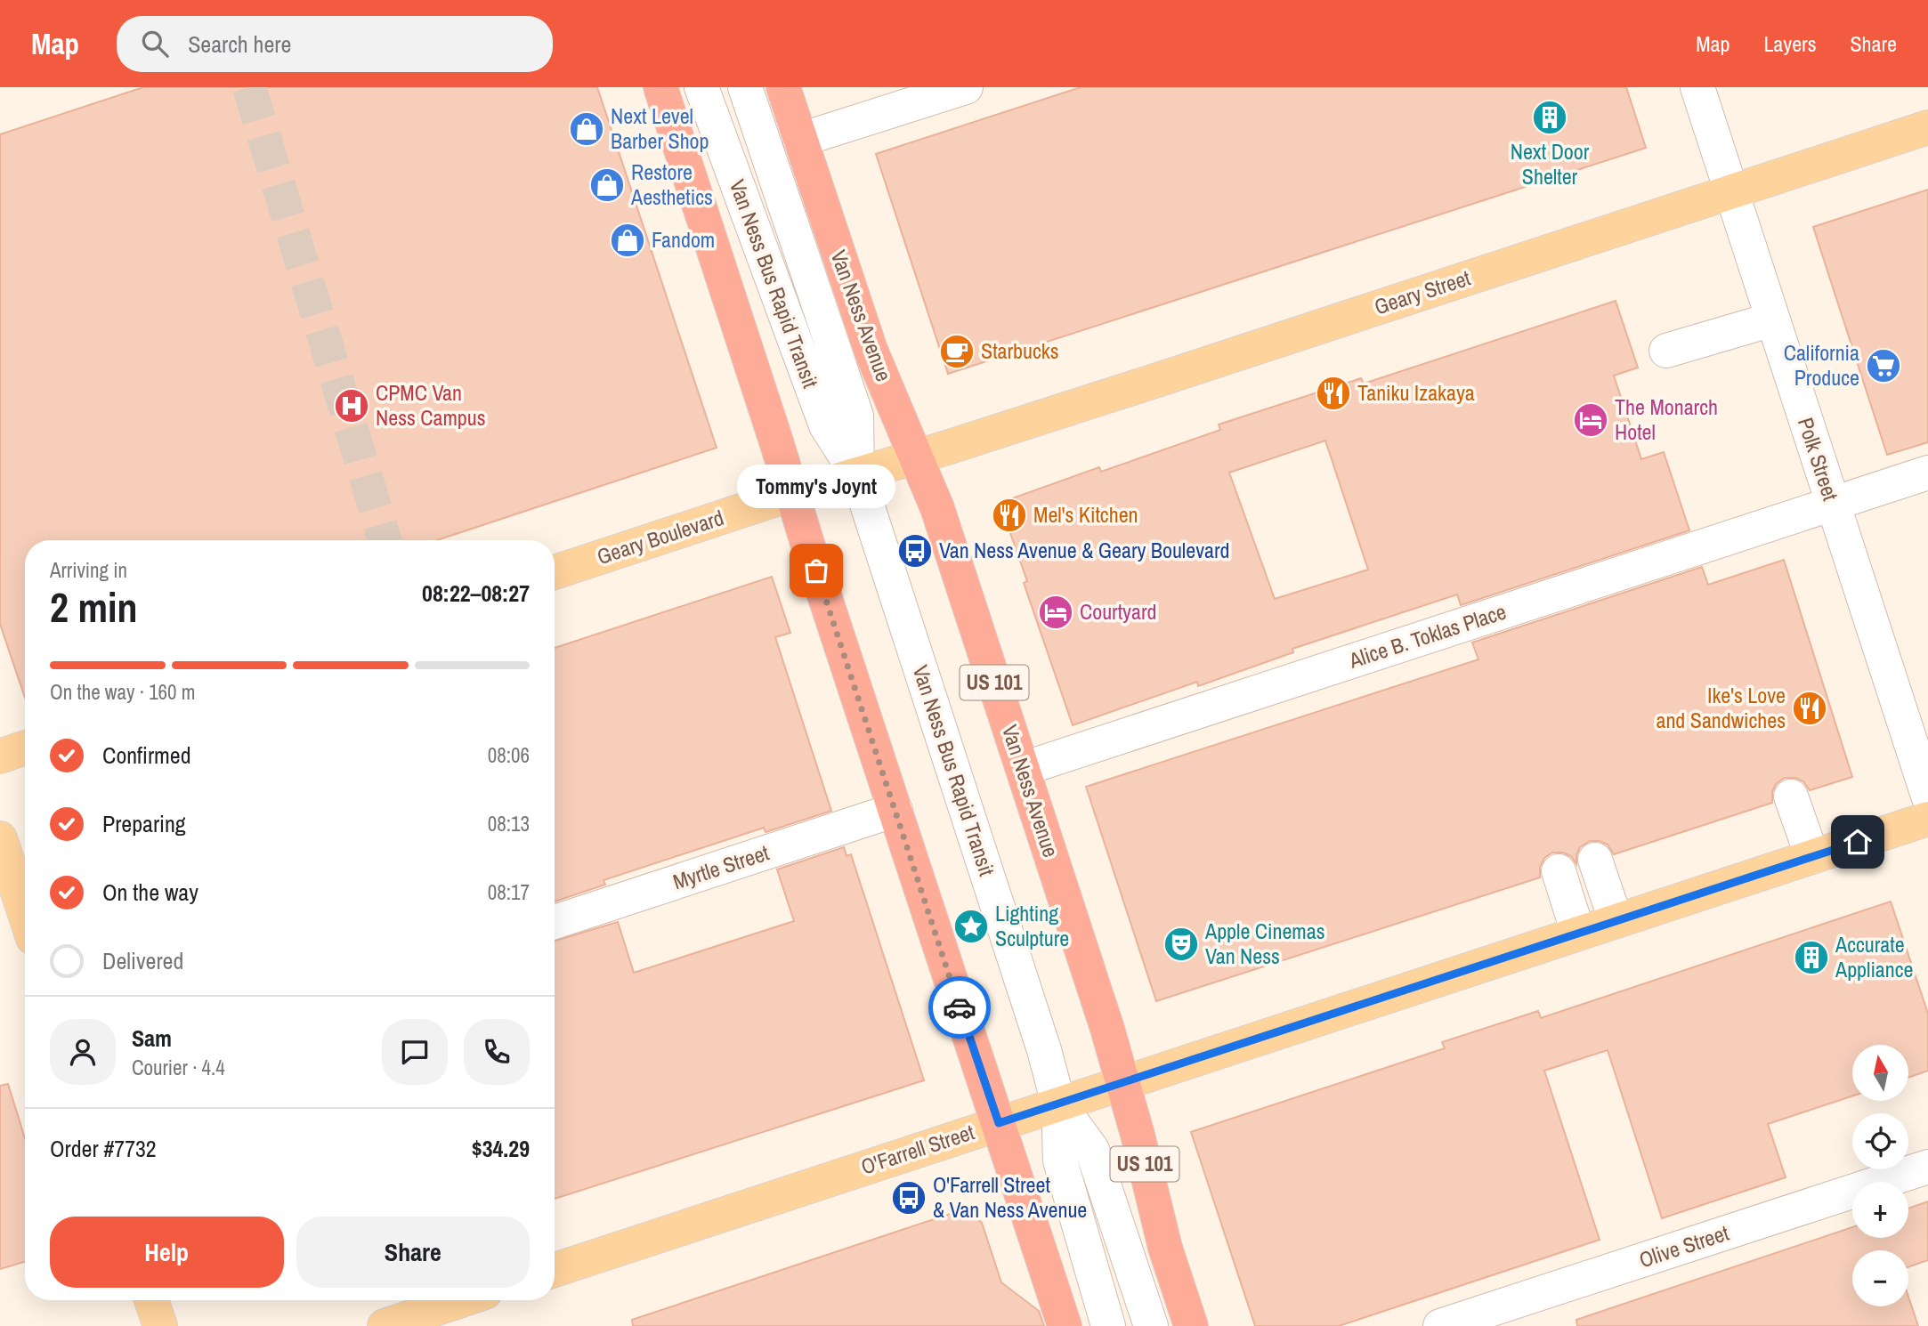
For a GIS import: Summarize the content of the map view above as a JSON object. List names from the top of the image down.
{
  "streets": {
    "highway": ["Van Ness Avenue", "US 101"],
    "main road": ["Geary Street", "Geary Boulevard", "O'Farrell Street"],
    "street": [
      "Van Ness Bus Rapid Transit",
      "Polk Street",
      "Alice B. Toklas Place",
      "Myrtle Street",
      "Olive Street"
    ]
  },
  "crossings": [
    ["Van Ness Bus Rapid Transit", "Geary Boulevard"],
    ["Van Ness Bus Rapid Transit", "O'Farrell Street"],
    ["Geary Street", "Van Ness Avenue"],
    ["Geary Street", "Polk Street"],
    ["Geary Street", "Geary Boulevard"],
    ["Van Ness Avenue", "Geary Boulevard"],
    ["Van Ness Avenue", "Alice B. Toklas Place"],
    ["Van Ness Avenue", "O'Farrell Street"],
    ["Polk Street", "Alice B. Toklas Place"]
  ],
  "places": {
    "building": ["Next Door Shelter", "Accurate Appliance"],
    "shop": ["Next Level Barber Shop", "Restore Aesthetics", "Fandom"],
    "cafe": ["Starbucks"],
    "supermarket": ["California Produce"],
    "restaurant": ["Taniku Izakaya", "Mel's Kitchen", "Ike's Love and Sandwiches"],
    "hospital": ["CPMC Van Ness Campus"],
    "hotel": ["The Monarch Hotel", "Courtyard"],
    "bus stop": ["Van Ness Avenue & Geary Boulevard", "O'Farrell Street & Van Ness Avenue"],
    "other": ["Tommy's Joynt"],
    "place": ["Lighting Sculpture"],
    "theatre": ["Apple Cinemas Van Ness"]
  },
  "north": "top",
  "page": {
    "header": "Map",
    "search": "Search here",
    "nav": ["Map", "Layers", "Share"],
    "bubble": "Tommy's Joynt",
    "heading": ["2 min", "Arriving in", "08:22–08:27"],
    "panel": [
      "Sam",
      "Courier · 4.4",
      "Order #7732",
      "$34.29"
    ],
    "bar": "On the way · 160 m",
    "list": [
      ["Confirmed", "08:06"],
      ["Preparing", "08:13"],
      ["On the way", "08:17"],
      "Delivered"
    ],
    "map_buttons": ["+", "−"],
    "buttons": ["Help", "Share"]
  }
}
